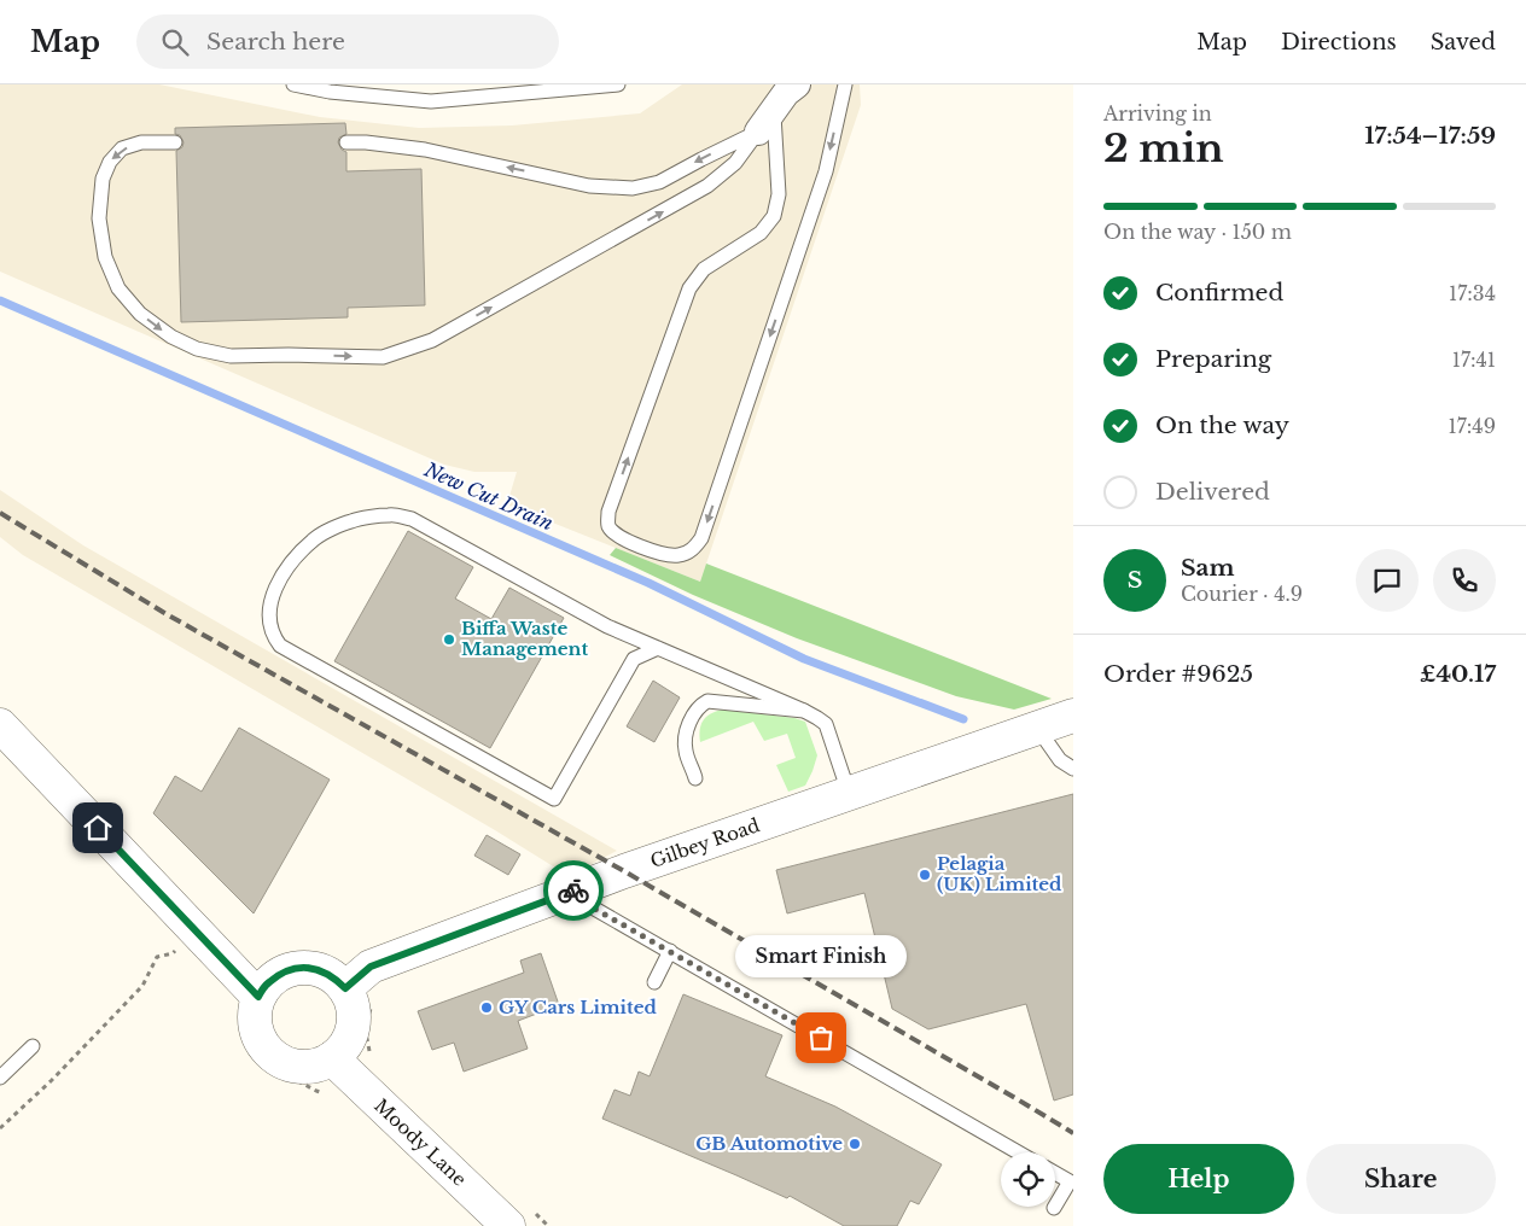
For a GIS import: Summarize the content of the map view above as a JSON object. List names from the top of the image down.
{
  "streets": {
    "street": ["Gilbey Road", "Moody Lane"]
  },
  "crossings": [
    ["Gilbey Road", "Moody Lane"]
  ],
  "water": ["New Cut Drain"],
  "places": [
    "Biffa Waste Management",
    "Pelagia (UK) Limited",
    "GY Cars Limited",
    "Smart Finish",
    "GB Automotive"
  ],
  "page": {
    "header": "Map",
    "search": "Search here",
    "nav": ["Map", "Directions", "Saved"],
    "heading": ["2 min", "Arriving in", "17:54–17:59"],
    "panel": [
      "Sam",
      "Courier · 4.9",
      "Order #9625",
      "£40.17"
    ],
    "bar": "On the way · 150 m",
    "list": [
      ["Confirmed", "17:34"],
      ["Preparing", "17:41"],
      ["On the way", "17:49"],
      "Delivered"
    ],
    "round": "S",
    "bubble": "Smart Finish",
    "buttons": ["Help", "Share"]
  }
}
